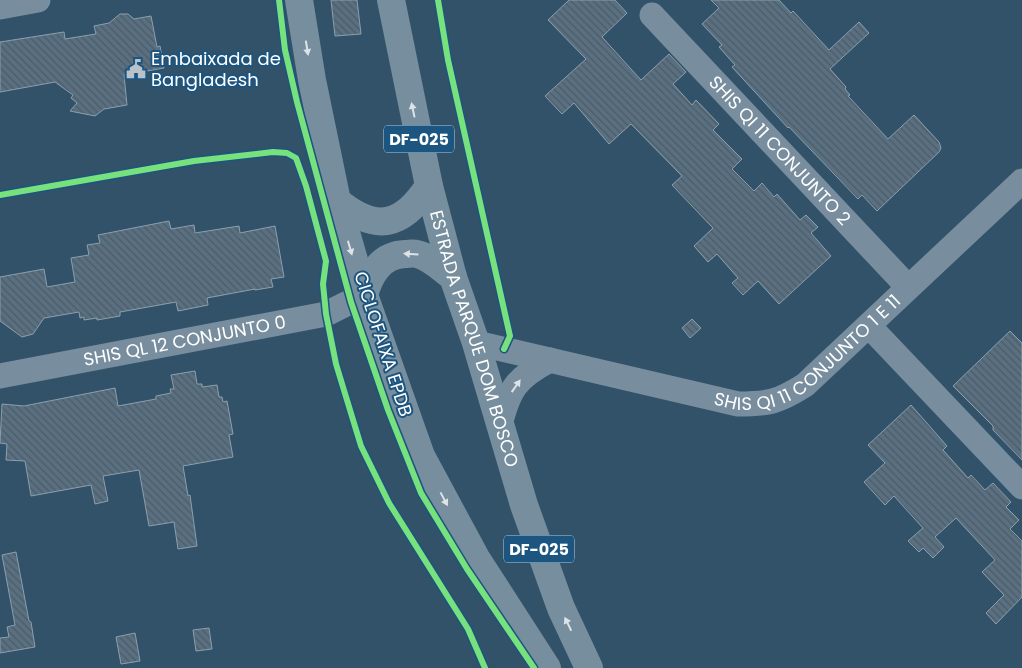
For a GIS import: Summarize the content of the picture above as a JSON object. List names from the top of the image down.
{
  "streets": {
    "main road": ["DF-025", "ESTRADA PARQUE DOM BOSCO"],
    "street": ["SHIS QI 11 CONJUNTO 2", "SHIS QL 12 CONJUNTO 0", "SHIS QI 11 CONJUNTO 1 E 11"],
    "cycle path": ["CICLOFAIXA EPDB"]
  },
  "crossings": [
    ["DF-025", "SHIS QL 12 CONJUNTO 0"],
    ["SHIS QI 11 CONJUNTO 2", "SHIS QI 11 CONJUNTO 1 E 11"],
    ["ESTRADA PARQUE DOM BOSCO", "SHIS QI 11 CONJUNTO 1 E 11"]
  ],
  "places": {
    "public building": ["Embaixada de Bangladesh"]
  }
}
